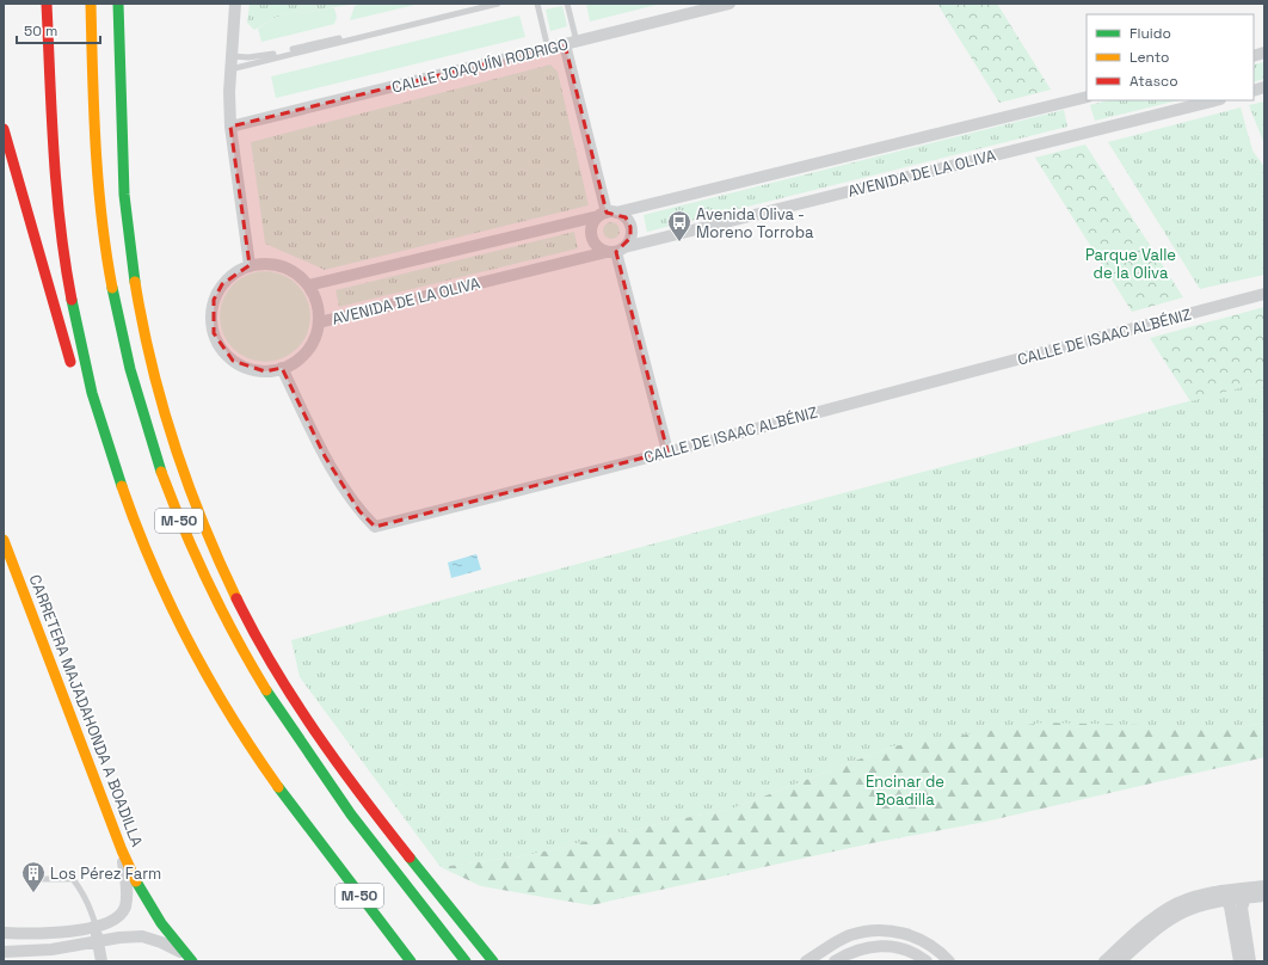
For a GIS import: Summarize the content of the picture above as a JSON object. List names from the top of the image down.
{
  "streets": {
    "main road": ["M-50", "CARRETERA MAJADAHONDA A BOADILLA"],
    "street": ["CALLE JOAQUÍN RODRIGO", "AVENIDA DE LA OLIVA", "CALLE DE ISAAC ALBÉNIZ"]
  },
  "crossings": [
    ["AVENIDA DE LA OLIVA", "CALLE DE ISAAC ALBÉNIZ"]
  ],
  "parks": ["Parque Valle de la Oliva", "Encinar de Boadilla"],
  "places": {
    "bus stop": ["Avenida Oliva - Moreno Torroba"],
    "building": ["Los Pérez Farm"]
  },
  "legend": ["Fluido", "Lento", "Atasco"],
  "scale_bar": "50 m"
}
